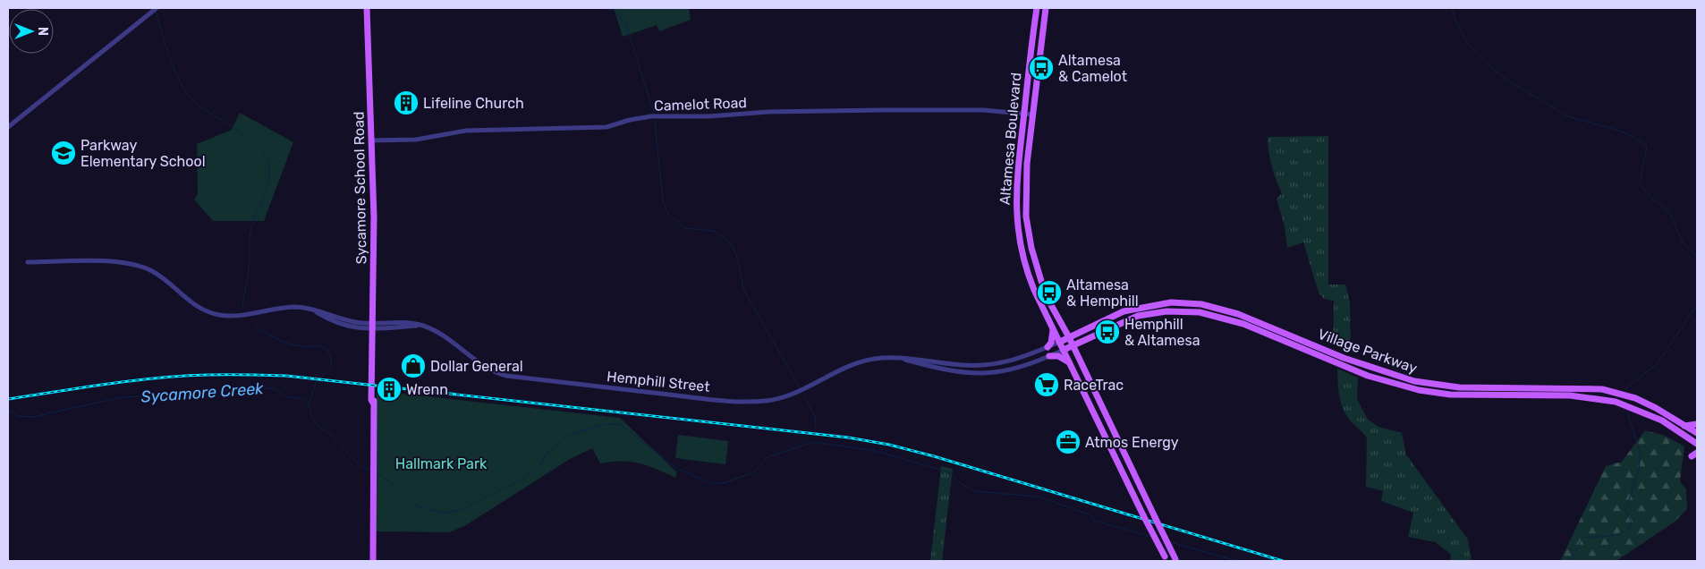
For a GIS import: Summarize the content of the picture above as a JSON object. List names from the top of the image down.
{
  "streets": {
    "main road": ["Altamesa Boulevard", "Sycamore School Road", "Village Parkway"],
    "street": ["Camelot Road", "Hemphill Street"]
  },
  "crossings": [
    ["Camelot Road", "Altamesa Boulevard"],
    ["Camelot Road", "Sycamore School Road"],
    ["Altamesa Boulevard", "Village Parkway"],
    ["Altamesa Boulevard", "Hemphill Street"],
    ["Sycamore School Road", "Hemphill Street"],
    ["Village Parkway", "Hemphill Street"]
  ],
  "water": ["Sycamore Creek"],
  "parks": ["Hallmark Park"],
  "places": {
    "bus stop": ["Altamesa & Camelot", "Altamesa & Hemphill", "Hemphill & Altamesa"],
    "building": ["Lifeline Church", "Wrenn"],
    "school or university": ["Parkway Elementary School"],
    "shop": ["Dollar General"],
    "supermarket": ["RaceTrac"],
    "office": ["Atmos Energy"]
  },
  "north": "right"
}
